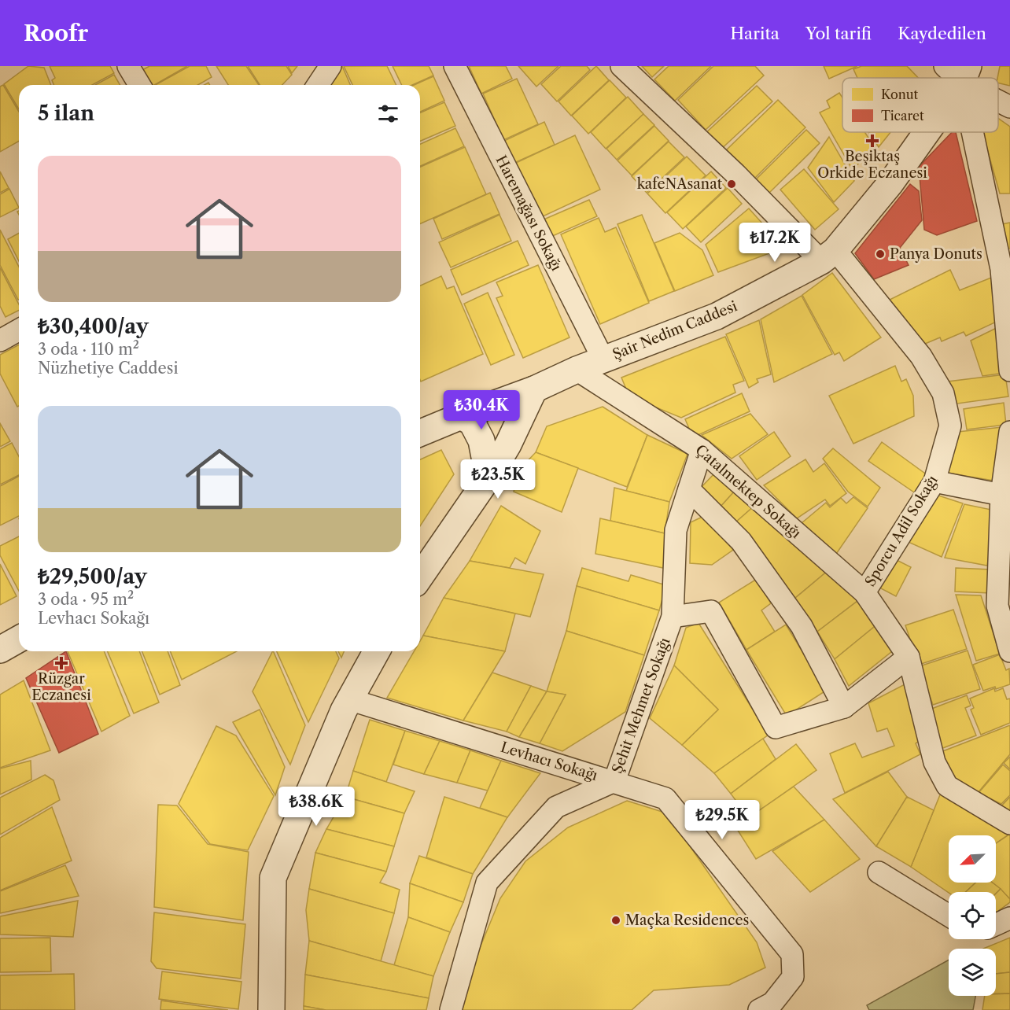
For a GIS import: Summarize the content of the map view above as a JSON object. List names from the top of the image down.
{
  "streets": {
    "street": [
      "Haremağası Sokağı",
      "Şair Nedim Caddesi",
      "Çatalmektep Sokağı",
      "Sporcu Adil Sokağı",
      "Şehit Mehmet Sokağı",
      "Levhacı Sokağı"
    ]
  },
  "crossings": [
    ["Haremağası Sokağı", "Şair Nedim Caddesi"],
    ["Şair Nedim Caddesi", "Çatalmektep Sokağı"],
    ["Şair Nedim Caddesi", "Sporcu Adil Sokağı"],
    ["Çatalmektep Sokağı", "Sporcu Adil Sokağı"],
    ["Çatalmektep Sokağı", "Şehit Mehmet Sokağı"],
    ["Şehit Mehmet Sokağı", "Levhacı Sokağı"]
  ],
  "places": {
    "health": ["Beşiktaş Orkide Eczanesi", "Rüzgar Eczanesi"],
    "other": ["kafeNAsanat", "Panya Donuts", "Maçka Residences"]
  },
  "legend": ["Konut", "Ticaret"],
  "north": "bottom left",
  "page": {
    "header": "Roofr",
    "nav": ["Harita", "Yol tarifi", "Kaydedilen"],
    "heading": "5 ilan",
    "list": [
      {
        "name": "₺30,400/ay",
        "note": "3 oda · 110 m² · Nüzhetiye Caddesi"
      },
      {
        "name": "₺29,500/ay",
        "note": "3 oda · 95 m² · Levhacı Sokağı"
      }
    ],
    "price": [
      "₺17.2K",
      "₺30.4K",
      "₺23.5K",
      "₺38.6K",
      "₺29.5K"
    ]
  }
}
